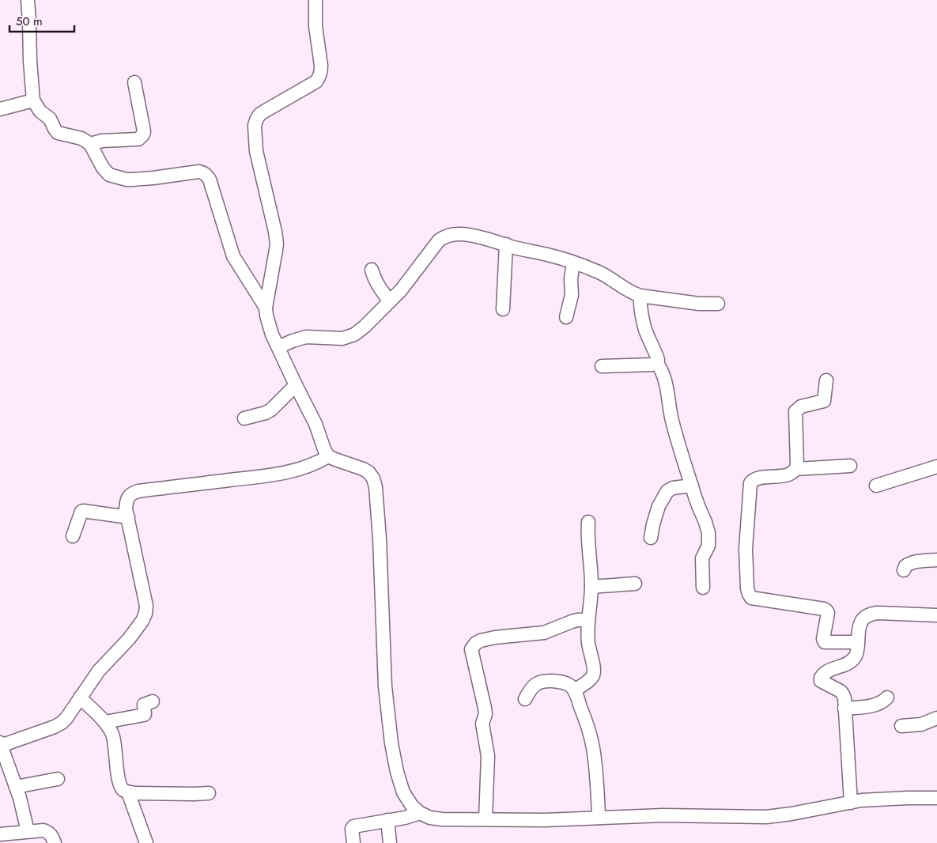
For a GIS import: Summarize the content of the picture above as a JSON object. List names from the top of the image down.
{
  "scale_bar": "50 m"
}
